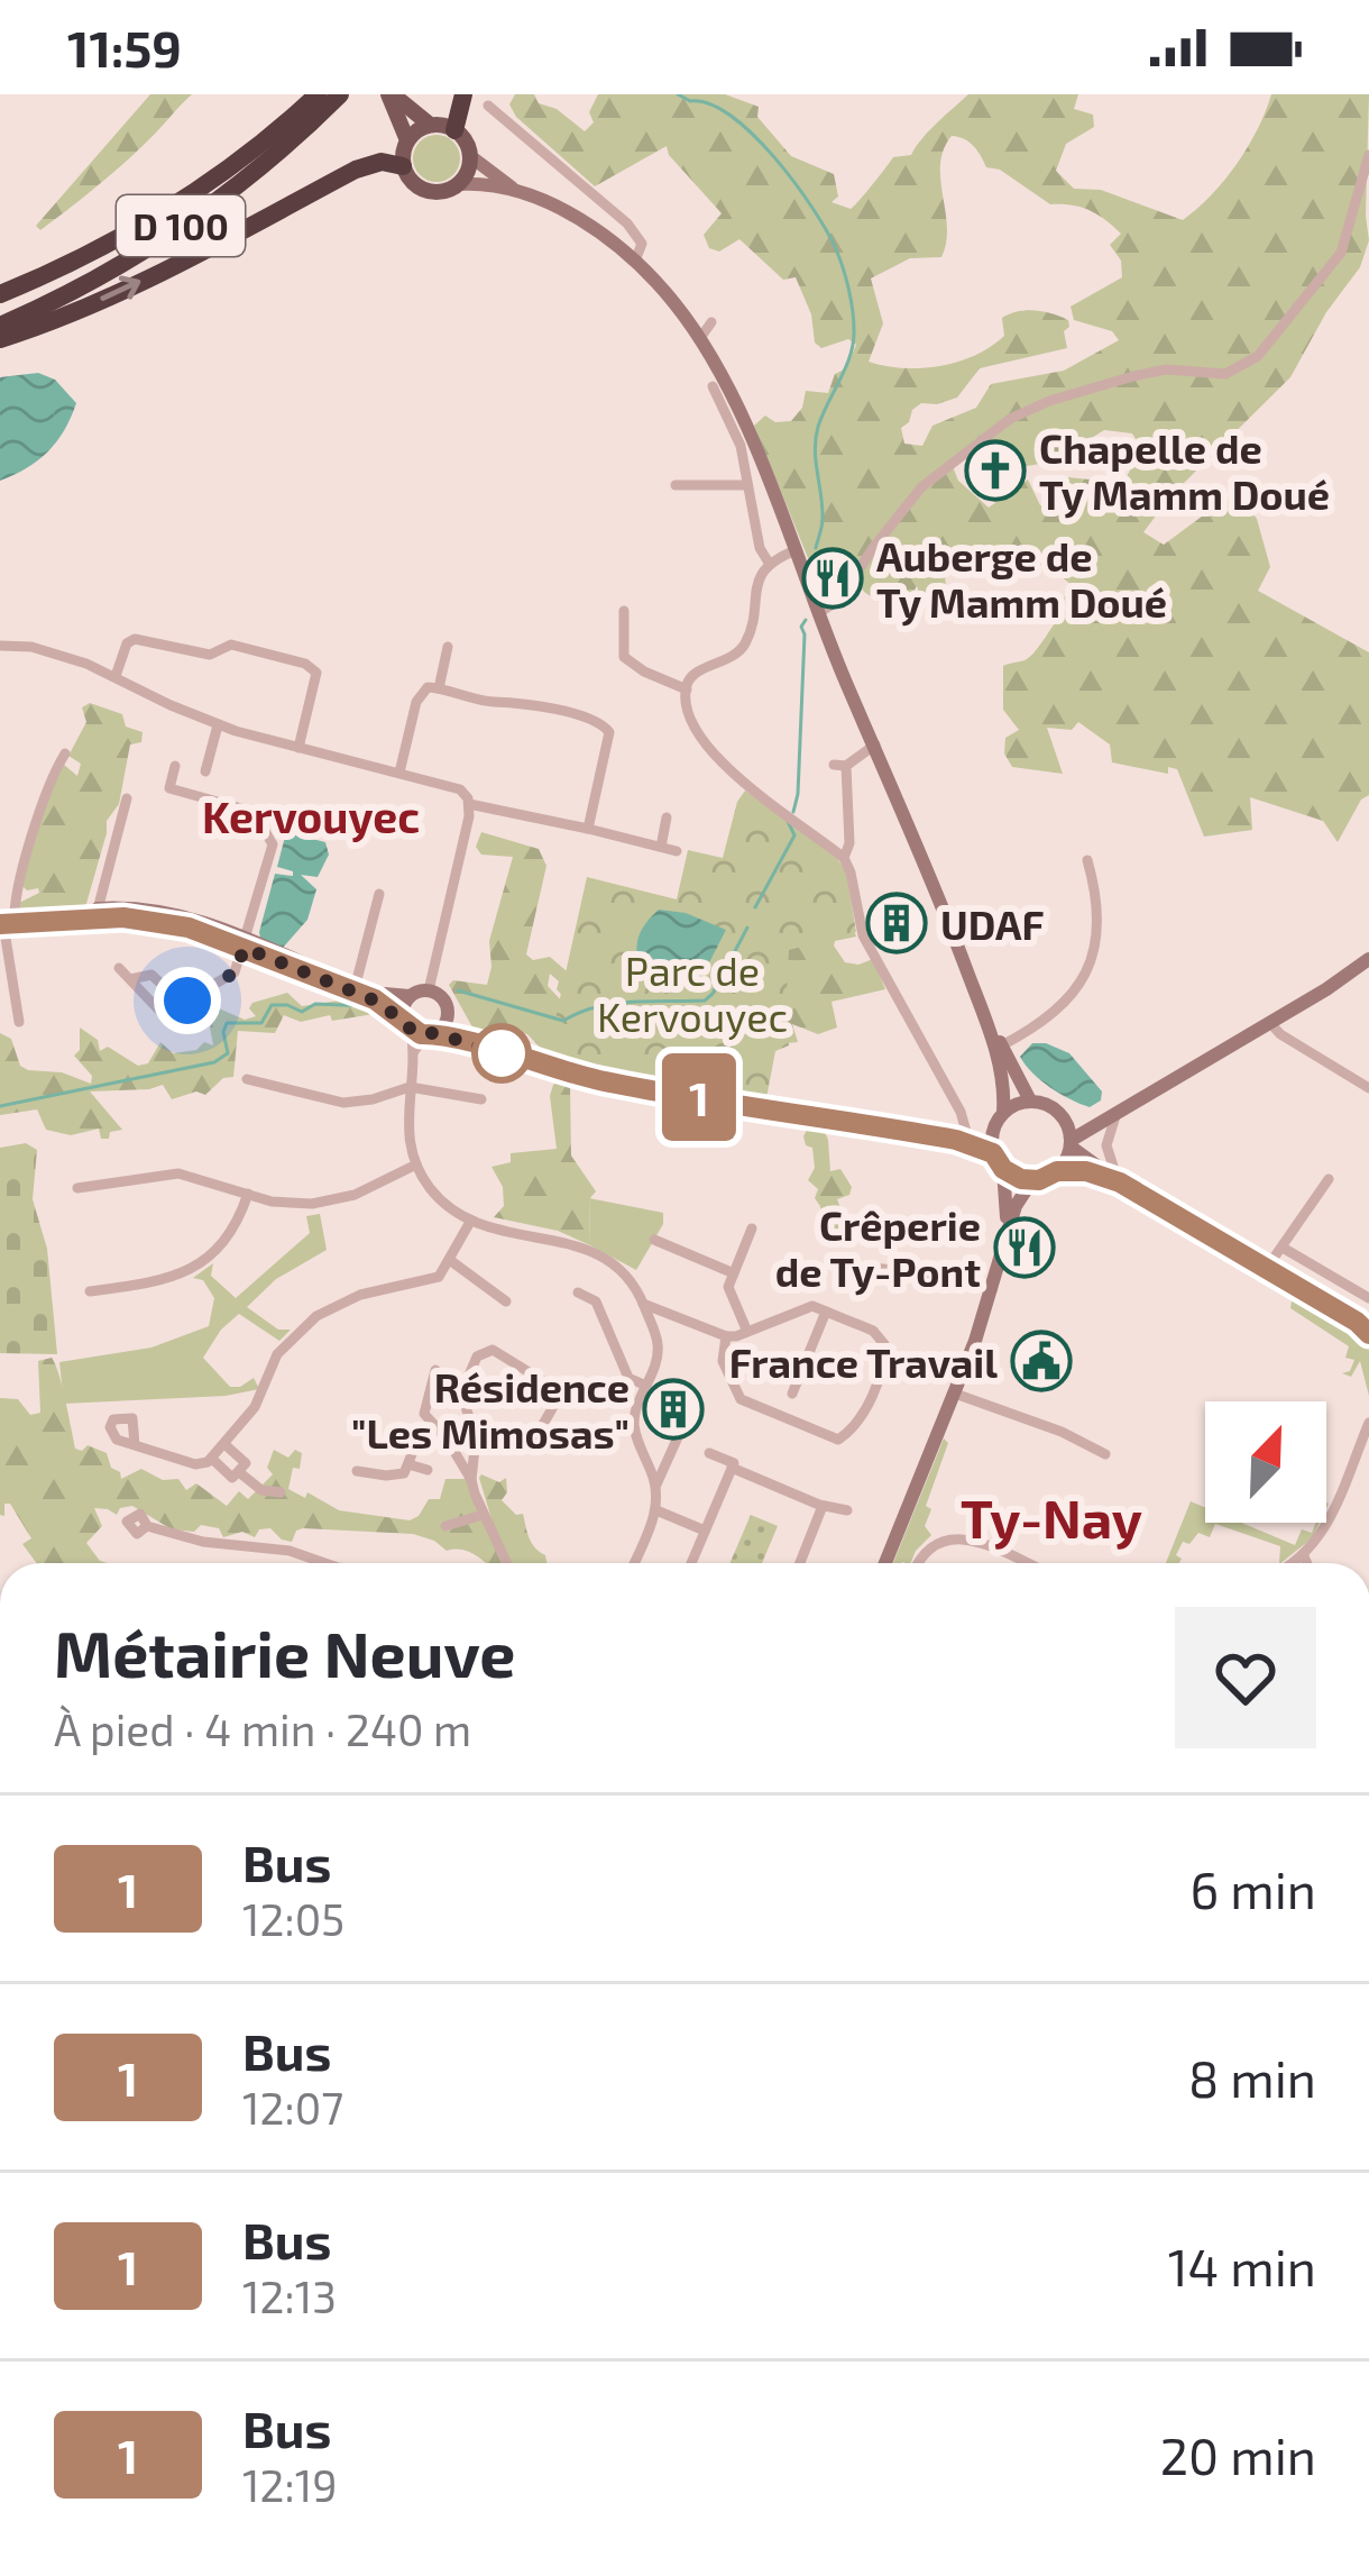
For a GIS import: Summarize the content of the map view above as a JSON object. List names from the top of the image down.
{
  "streets": {
    "highway": ["D 100"]
  },
  "districts": ["Kervouyec", "Ty-Nay"],
  "parks": ["Parc de Kervouyec"],
  "places": {
    "church": ["Chapelle de Ty Mamm Doué"],
    "restaurant": ["Auberge de Ty Mamm Doué", "Crêperie de Ty-Pont"],
    "building": ["UDAF", "Résidence \"Les Mimosas\""],
    "public building": ["France Travail"]
  },
  "lines": ["bus line 1"],
  "north": "top right",
  "page": {
    "status": "11:59",
    "on_map": "1",
    "heading": ["Métairie Neuve", "À pied · 4 min · 240 m"],
    "list": [
      {
        "mark": "1",
        "name": "Bus",
        "note": "12:05",
        "value": "6 min"
      },
      {
        "mark": "1",
        "name": "Bus",
        "note": "12:07",
        "value": "8 min"
      },
      {
        "mark": "1",
        "name": "Bus",
        "note": "12:13",
        "value": "14 min"
      },
      {
        "mark": "1",
        "name": "Bus",
        "note": "12:19",
        "value": "20 min"
      }
    ]
  }
}
